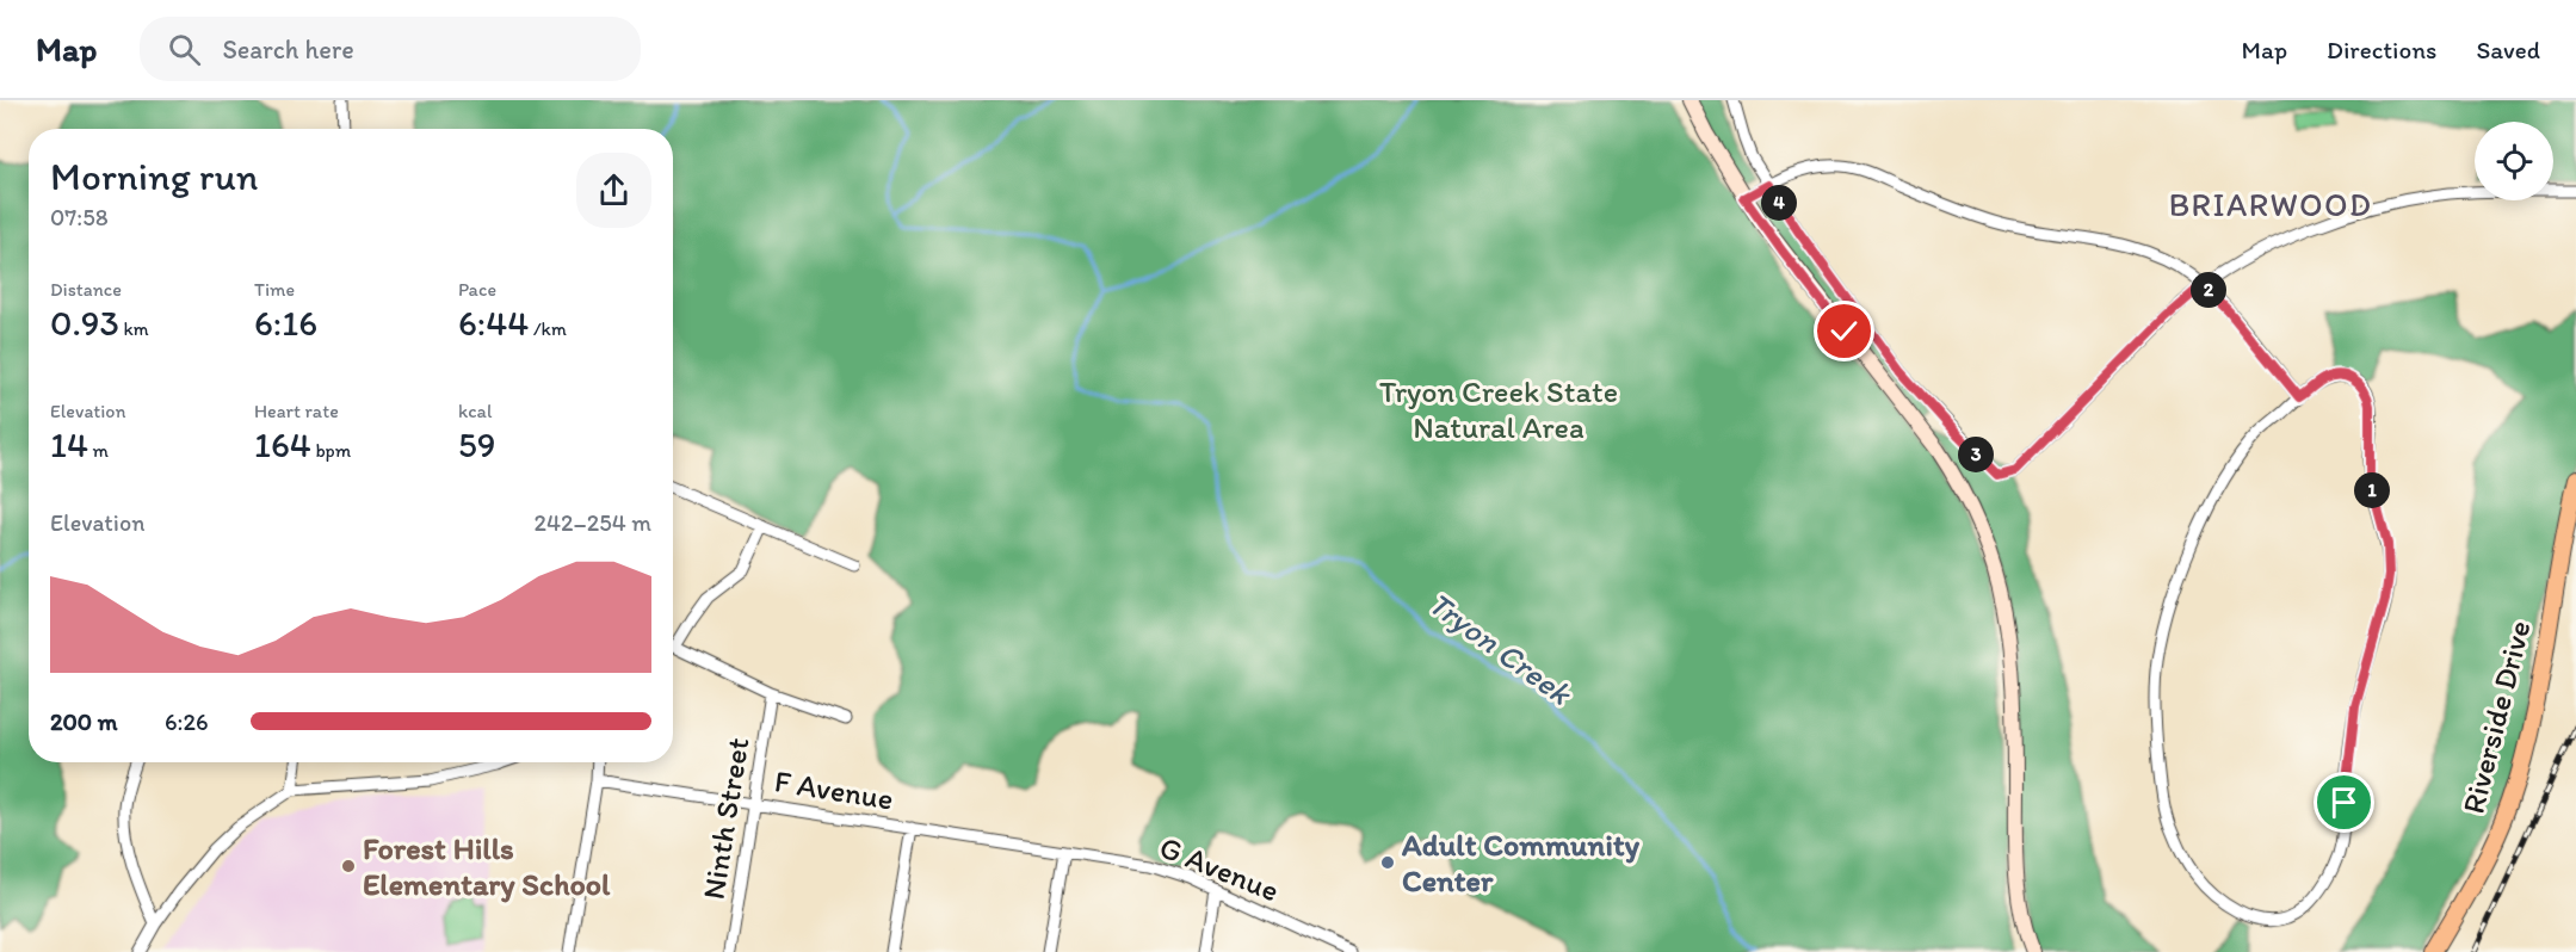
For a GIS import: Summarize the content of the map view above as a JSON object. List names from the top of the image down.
{
  "streets": {
    "main road": ["Riverside Drive"],
    "street": ["F Avenue", "Ninth Street", "G Avenue"]
  },
  "crossings": [
    ["F Avenue", "Ninth Street"],
    ["F Avenue", "G Avenue"]
  ],
  "districts": ["BRIARWOOD"],
  "water": ["Tryon Creek"],
  "parks": ["Tryon Creek State Natural Area"],
  "places": ["Adult Community Center", "Forest Hills Elementary School"],
  "page": {
    "header": "Map",
    "search": "Search here",
    "nav": ["Map", "Directions", "Saved"],
    "heading": ["Morning run", "07:58"],
    "pins": [
      "4",
      "2",
      "3",
      "1"
    ],
    "stats": [
      ["Distance", "0.93 km"],
      ["Time", "6:16"],
      ["Pace", "6:44 /km"],
      ["Elevation", "14 m"],
      ["Heart rate", "164 bpm"],
      ["kcal", "59"]
    ],
    "chart": ["Elevation", "242–254 m"],
    "list": [
      {
        "name": "200 m",
        "note": "6:26"
      }
    ]
  }
}
